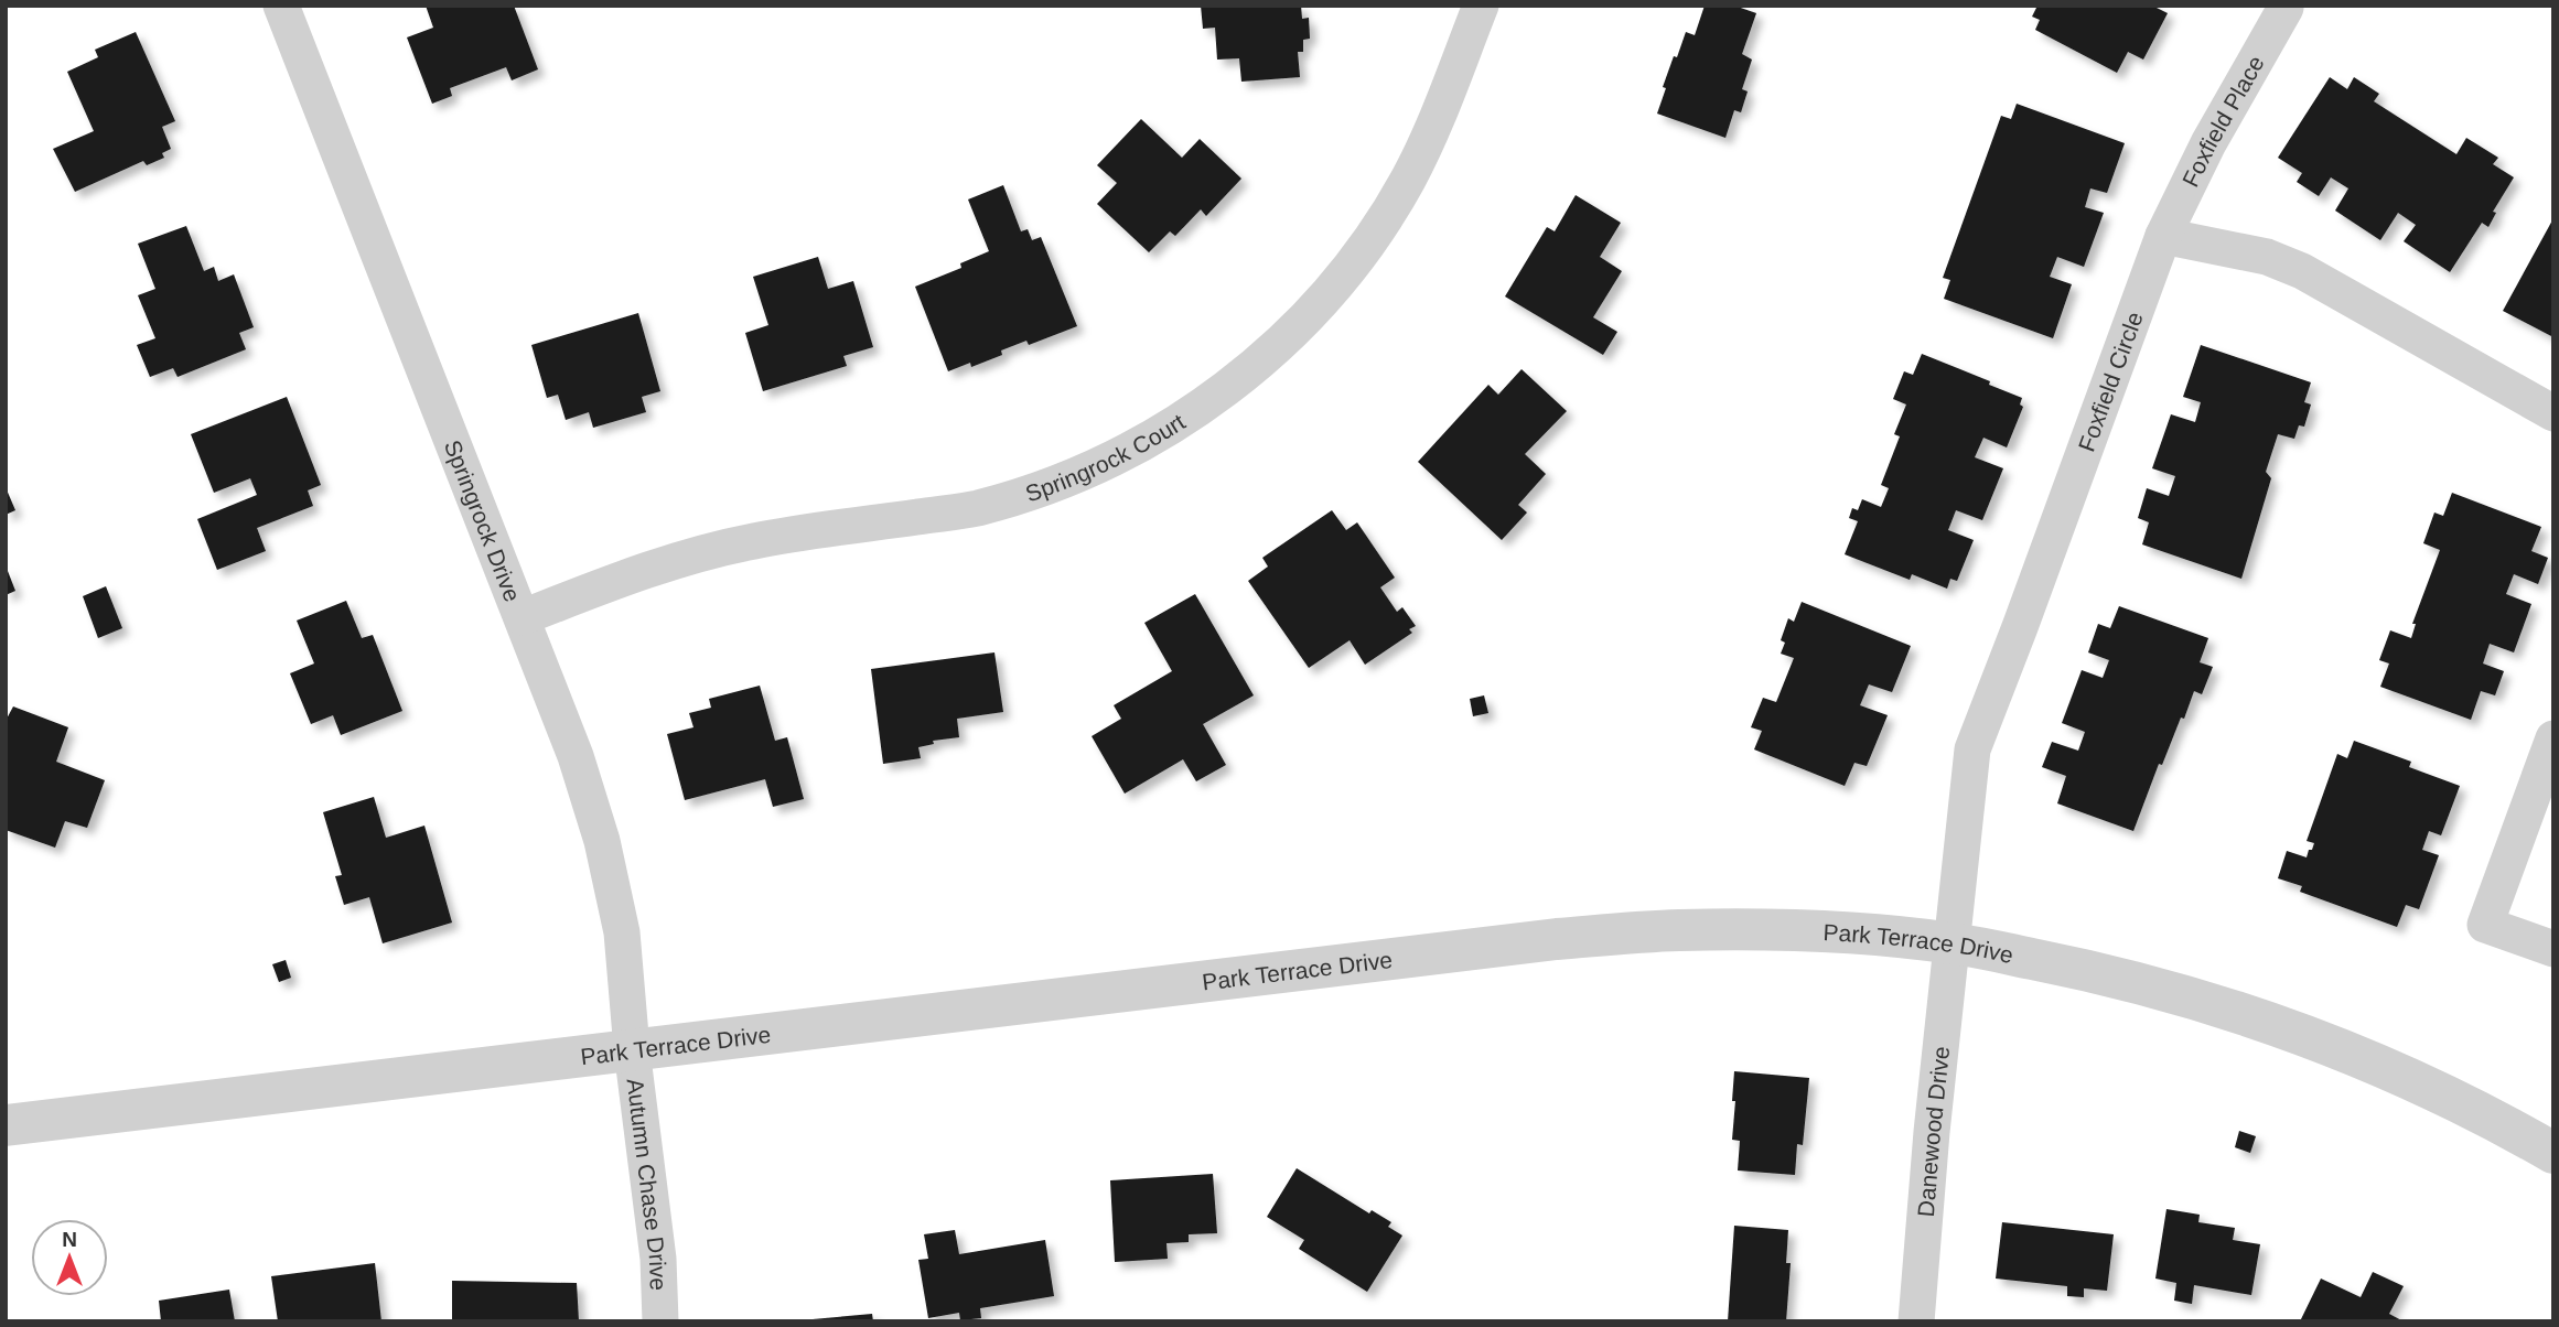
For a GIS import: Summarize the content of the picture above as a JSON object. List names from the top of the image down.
{
  "streets": {
    "street": [
      "Foxfield Place",
      "Foxfield Circle",
      "Springrock Court",
      "Springrock Drive",
      "Park Terrace Drive",
      "Danewood Drive",
      "Autumn Chase Drive"
    ]
  },
  "crossings": [
    ["Foxfield Place", "Foxfield Circle"],
    ["Foxfield Circle", "Park Terrace Drive"],
    ["Foxfield Circle", "Danewood Drive"],
    ["Springrock Court", "Springrock Drive"],
    ["Springrock Drive", "Park Terrace Drive"],
    ["Springrock Drive", "Autumn Chase Drive"],
    ["Park Terrace Drive", "Danewood Drive"],
    ["Park Terrace Drive", "Autumn Chase Drive"]
  ],
  "north": "top"
}
